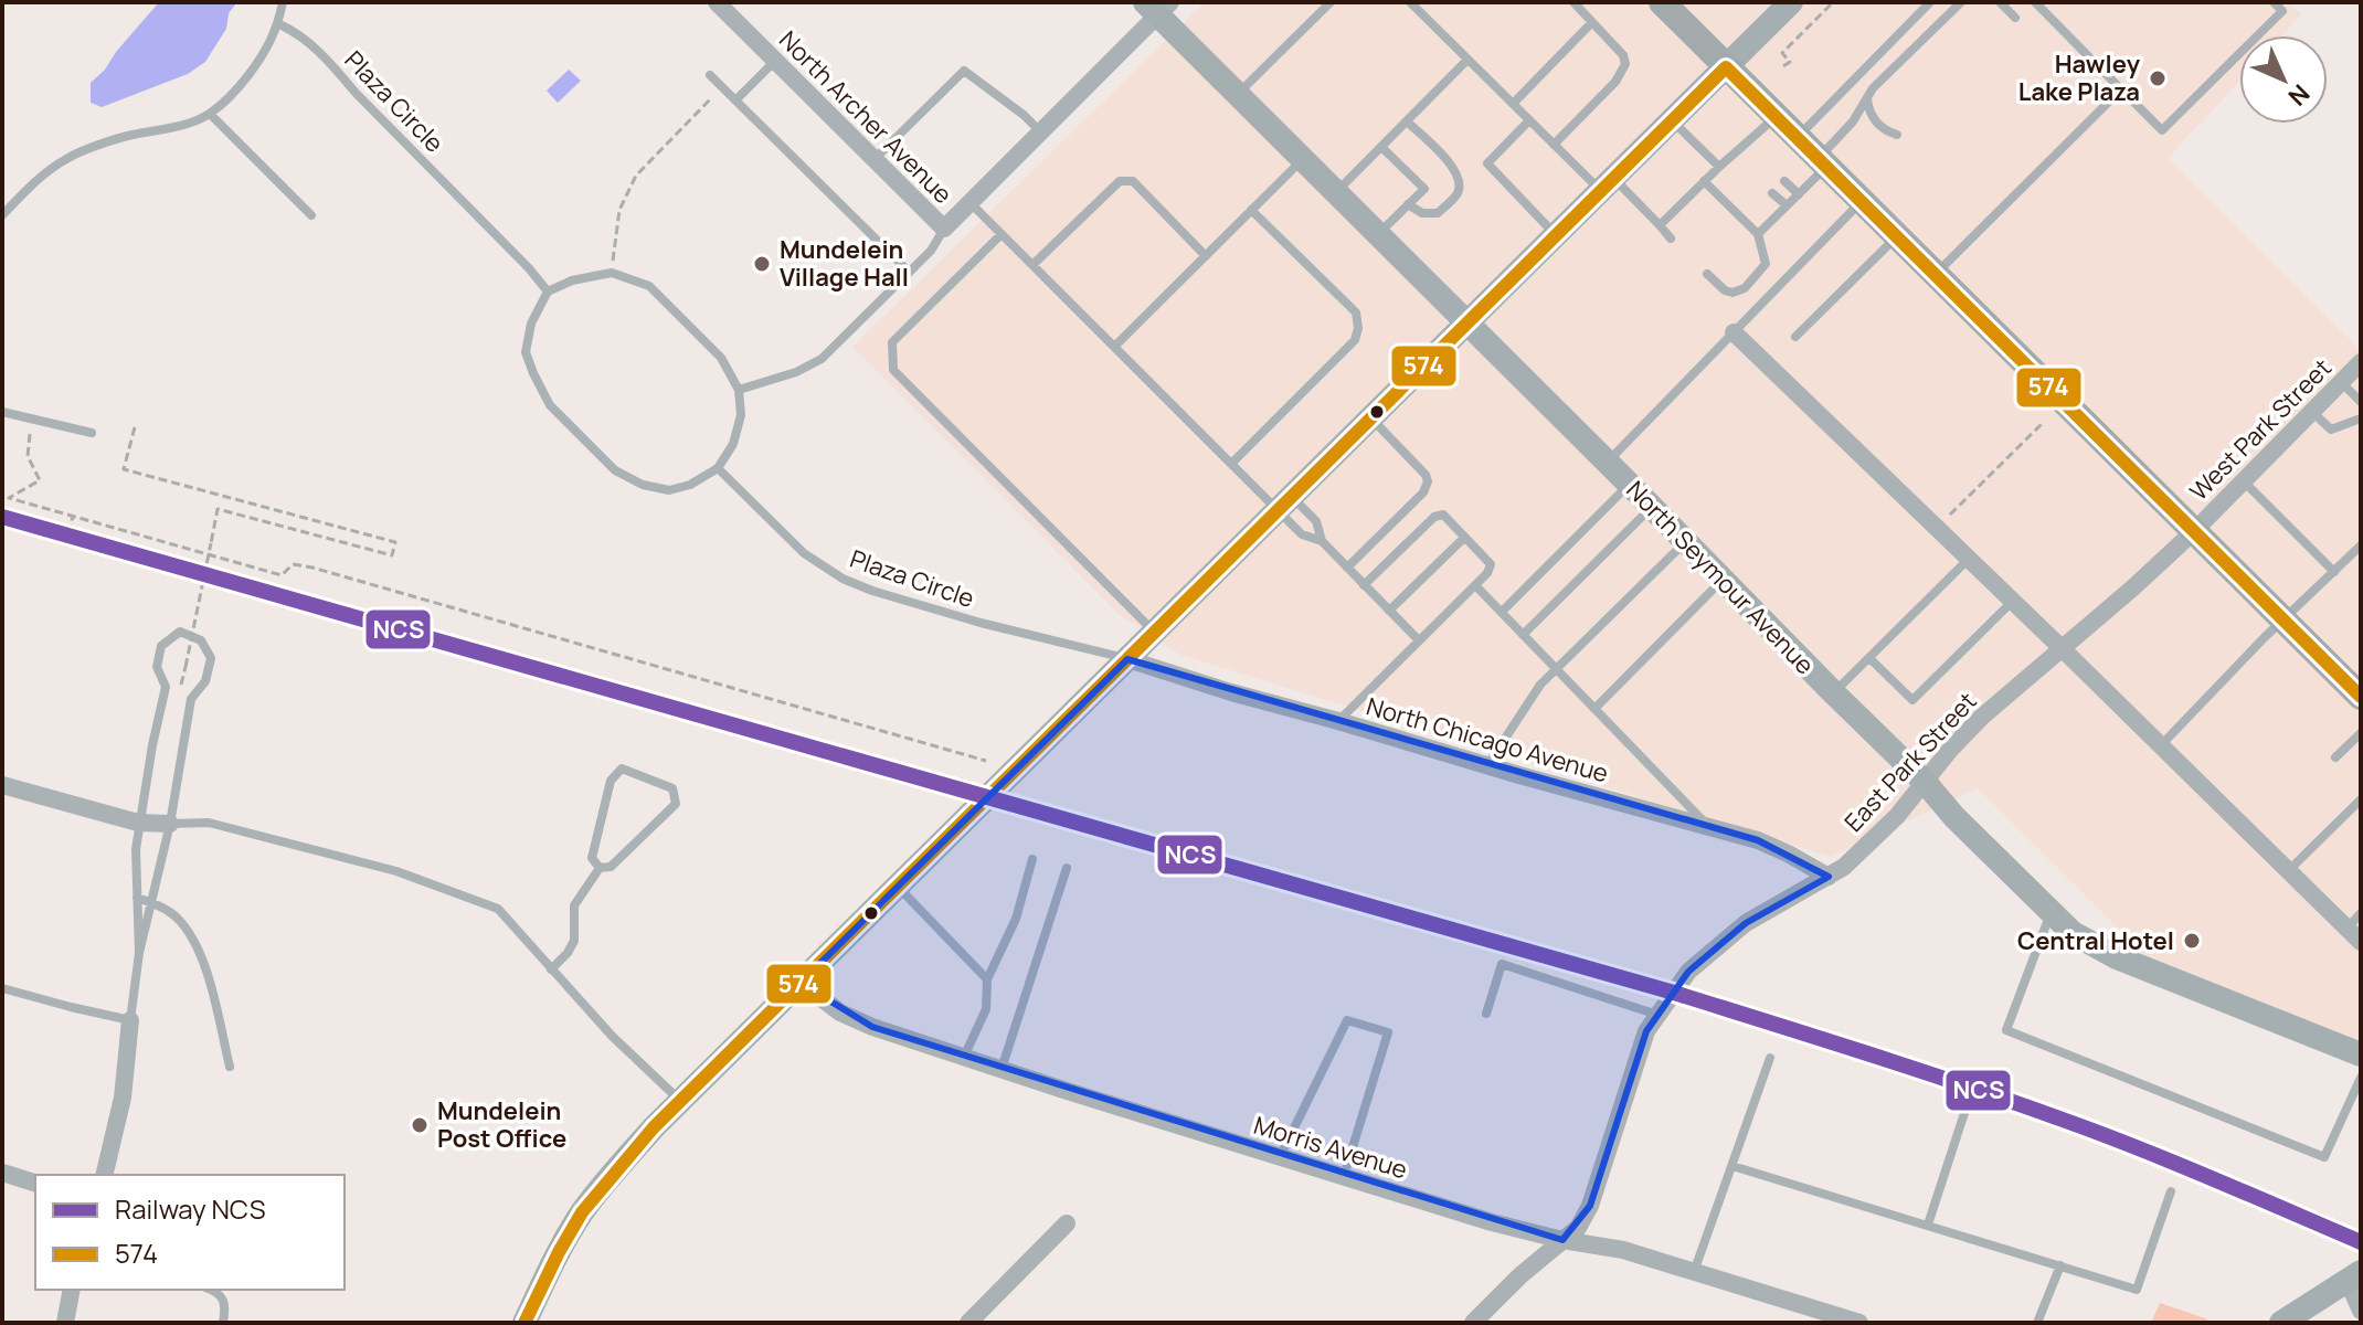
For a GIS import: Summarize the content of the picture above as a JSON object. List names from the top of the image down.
{
  "streets": {
    "street": [
      "North Archer Avenue",
      "West Park Street",
      "North Seymour Avenue",
      "North Chicago Avenue",
      "East Park Street",
      "Morris Avenue"
    ],
    "lane": ["Plaza Circle"]
  },
  "crossings": [
    ["Plaza Circle", "North Chicago Avenue"],
    ["West Park Street", "East Park Street"],
    ["North Seymour Avenue", "East Park Street"],
    ["North Chicago Avenue", "East Park Street"],
    ["East Park Street", "Morris Avenue"]
  ],
  "places": [
    "Hawley Lake Plaza",
    "Mundelein Village Hall",
    "Central Hotel",
    "Mundelein Post Office"
  ],
  "lines": ["transit line 574", "rail line NCS"],
  "legend": ["Railway NCS", "574"],
  "north": "bottom right"
}
